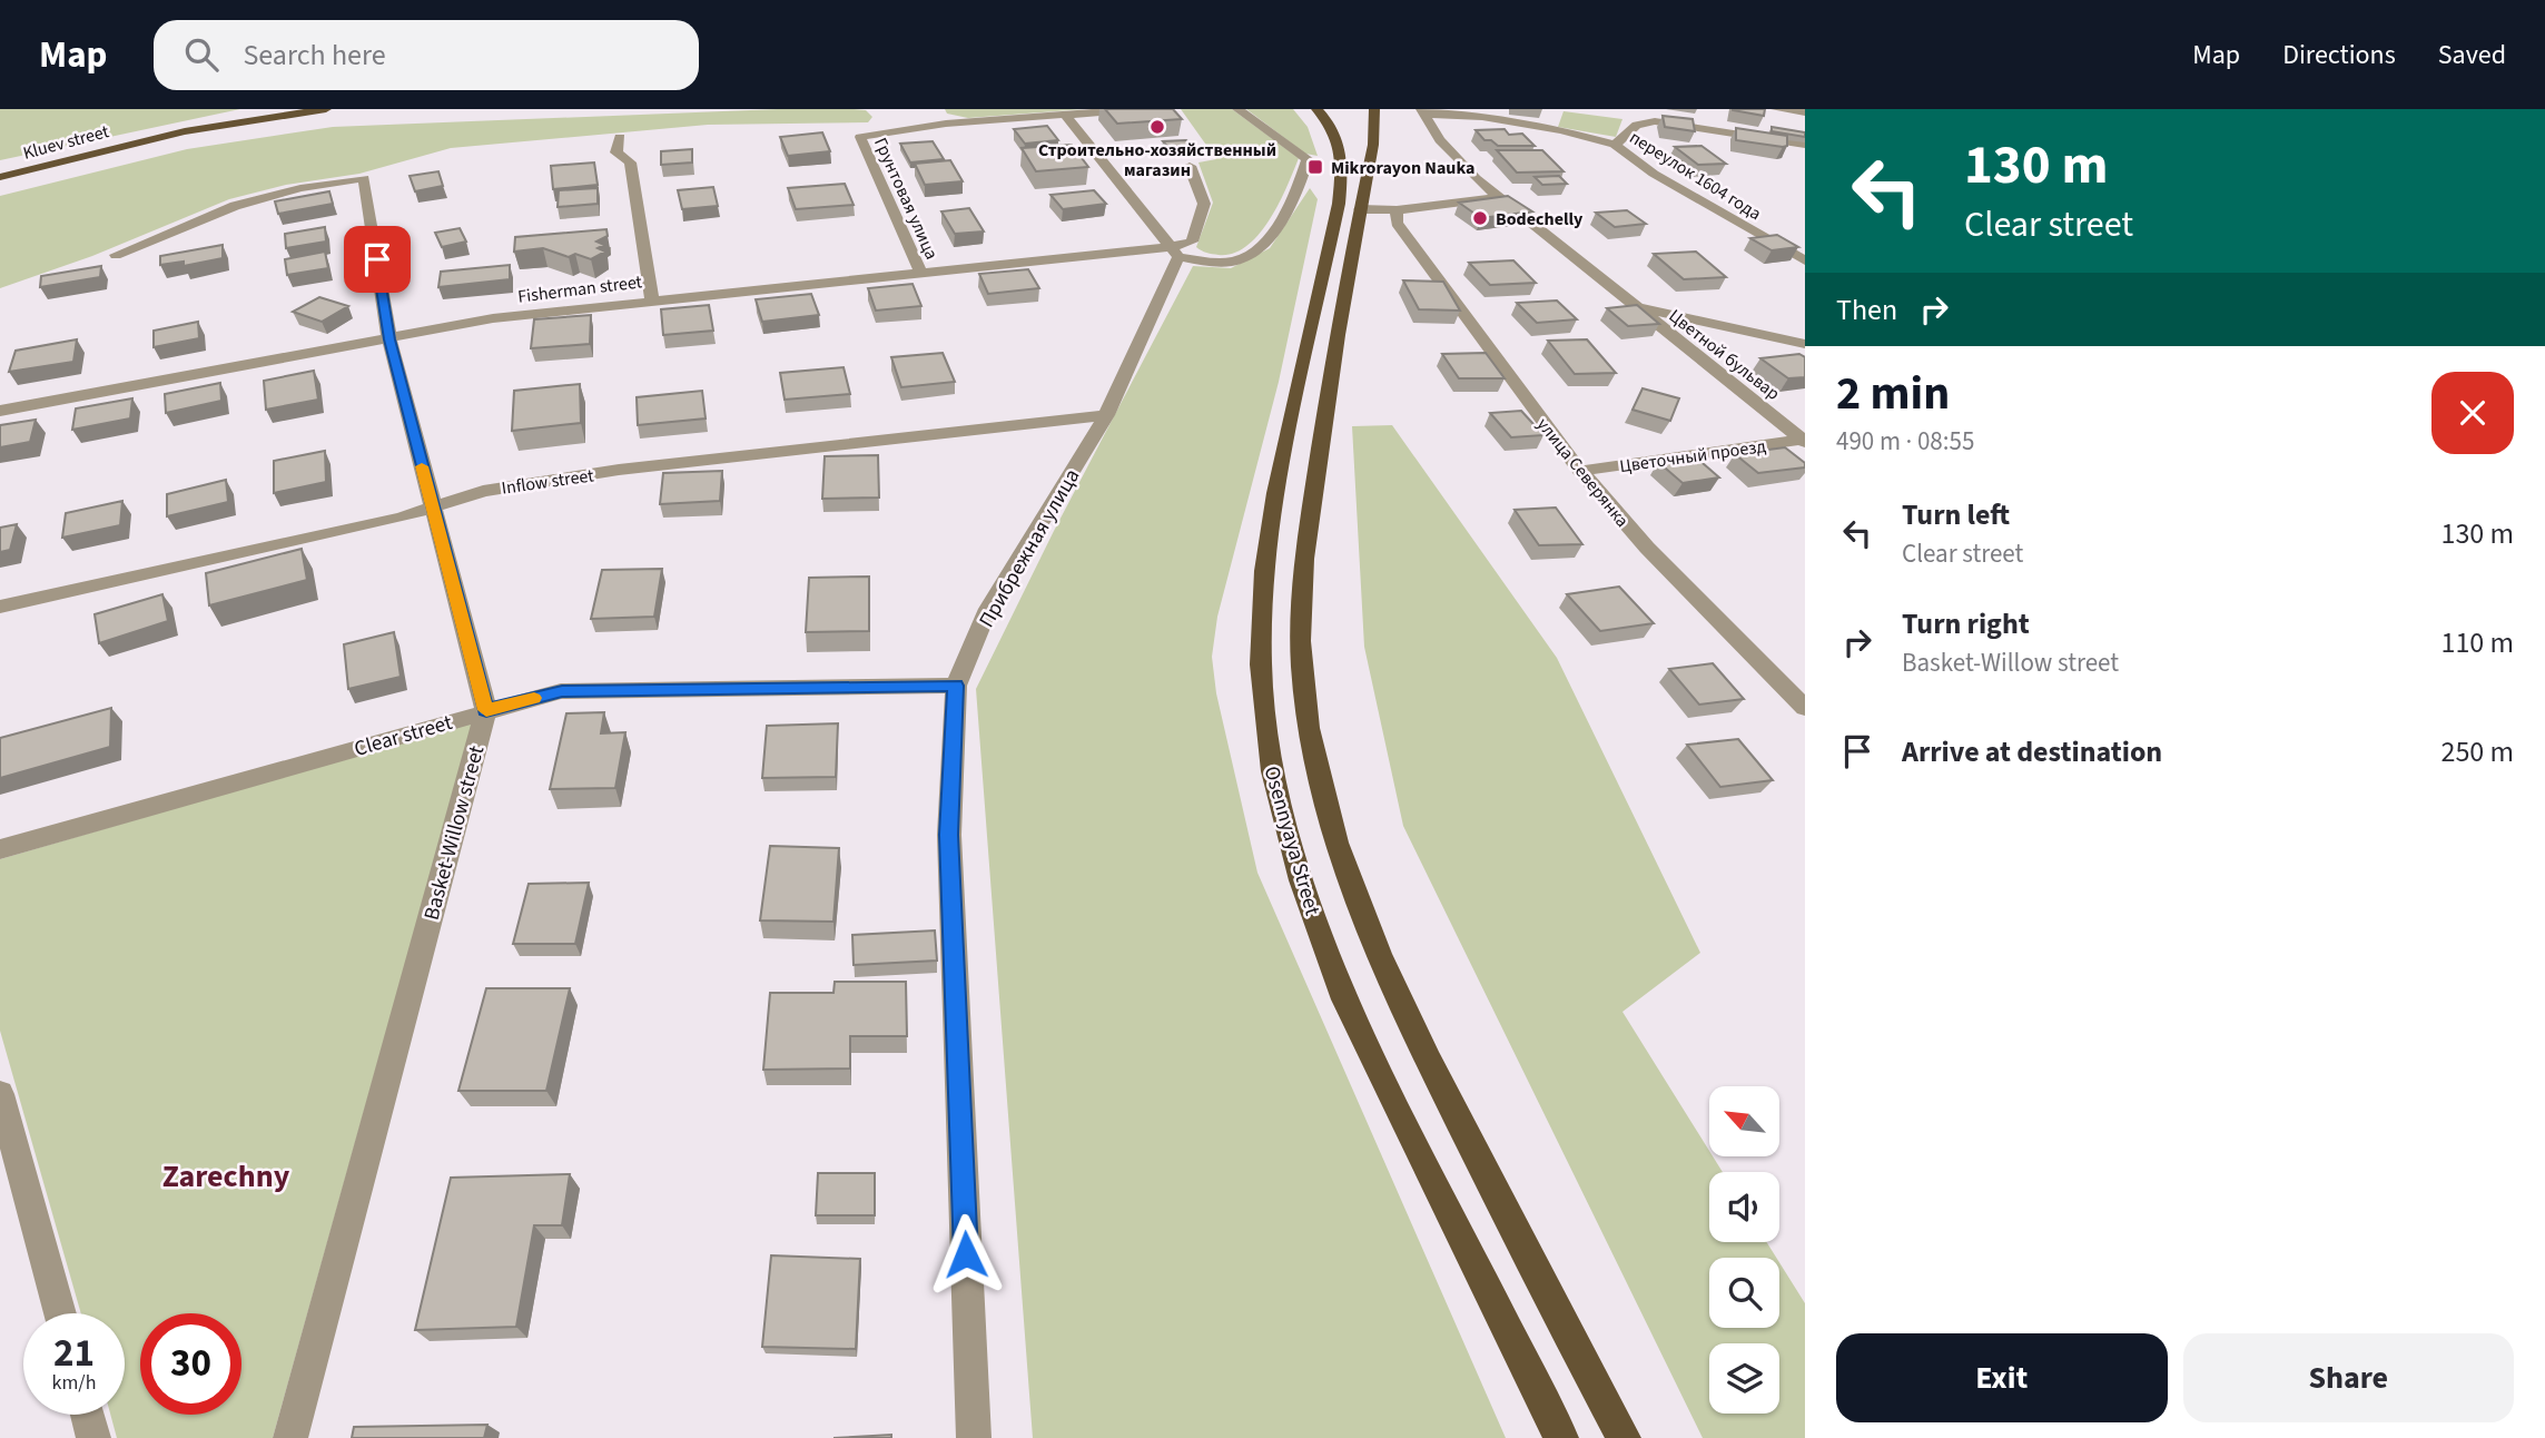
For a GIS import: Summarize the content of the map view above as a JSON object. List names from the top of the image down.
{
  "streets": {
    "main road": ["Kluev street", "Osennyaya Street"],
    "street": [
      "переулок 1604 года",
      "Грунтовая улица",
      "Fisherman street",
      "Цветной бульвар",
      "Цветочный проезд",
      "улица Северянка",
      "Inflow street",
      "Прибрежная улица",
      "Clear street",
      "Basket-Willow street"
    ]
  },
  "crossings": [
    ["переулок 1604 года", "Цветной бульвар"],
    ["Грунтовая улица", "Fisherman street"],
    ["Fisherman street", "Прибрежная улица"],
    ["Fisherman street", "Basket-Willow street"],
    ["Цветной бульвар", "Цветочный проезд"],
    ["Цветочный проезд", "улица Северянка"],
    ["Inflow street", "Прибрежная улица"],
    ["Inflow street", "Basket-Willow street"],
    ["Прибрежная улица", "Clear street"],
    ["Clear street", "Basket-Willow street"]
  ],
  "districts": ["Zarechny"],
  "places": {
    "other": ["Строительно-хозяйственный магазин", "Bodechelly"],
    "transit": ["Mikrorayon Nauka"]
  },
  "north": "top left",
  "page": {
    "header": "Map",
    "search": "Search here",
    "nav": ["Map", "Directions", "Saved"],
    "turn": ["130 m", "Clear street"],
    "then": "Then",
    "heading": ["2 min", "490 m · 08:55"],
    "list": [
      {
        "name": "Turn left",
        "note": "Clear street",
        "value": "130 m"
      },
      {
        "name": "Turn right",
        "note": "Basket-Willow street",
        "value": "110 m"
      },
      {
        "name": "Arrive at destination",
        "value": "250 m"
      }
    ],
    "speed": "21 km/h",
    "limit": "30",
    "buttons": ["Exit", "Share"]
  }
}
